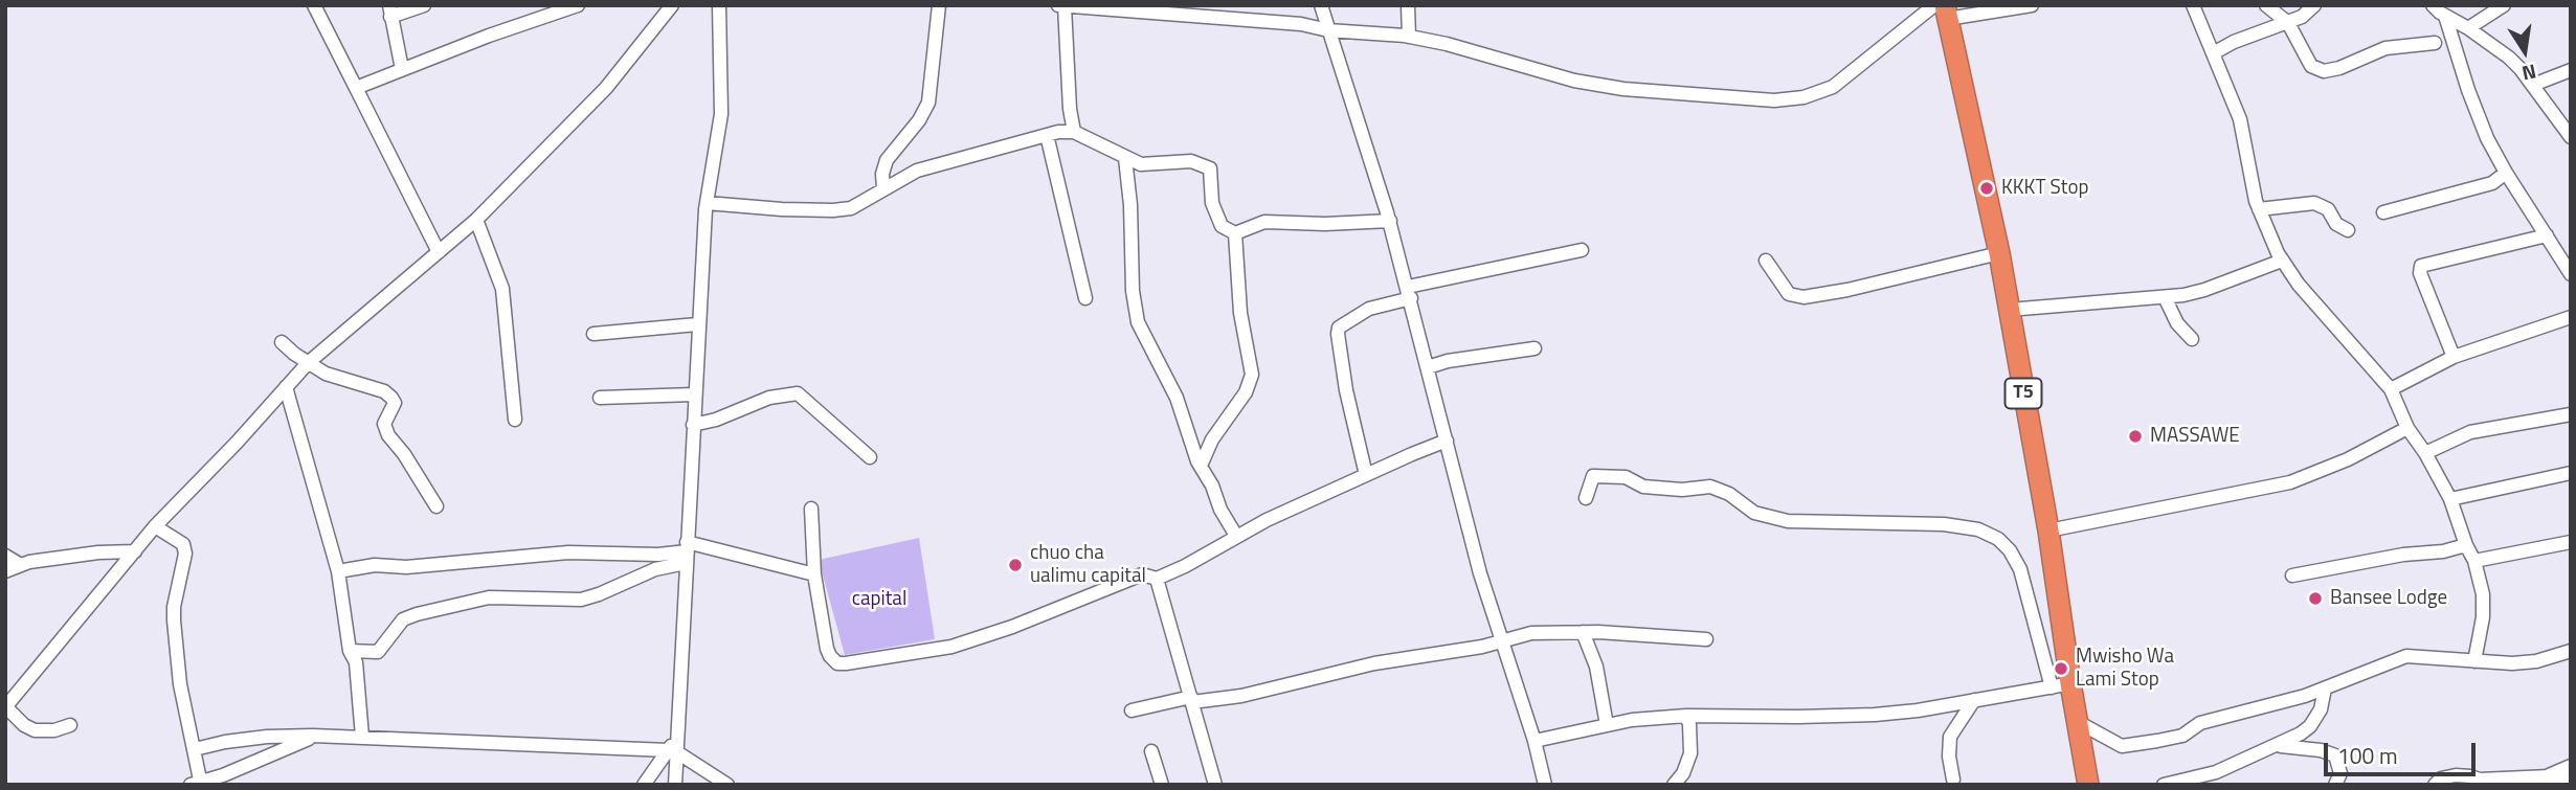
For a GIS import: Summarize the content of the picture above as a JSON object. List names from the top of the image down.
{
  "streets": {
    "highway": ["T5"]
  },
  "parks": ["capital"],
  "places": [
    "KKKT Stop",
    "MASSAWE",
    "chuo cha ualimu capital",
    "Bansee Lodge",
    "Mwisho Wa Lami Stop"
  ],
  "scale_bar": "100 m",
  "north": "bottom"
}
